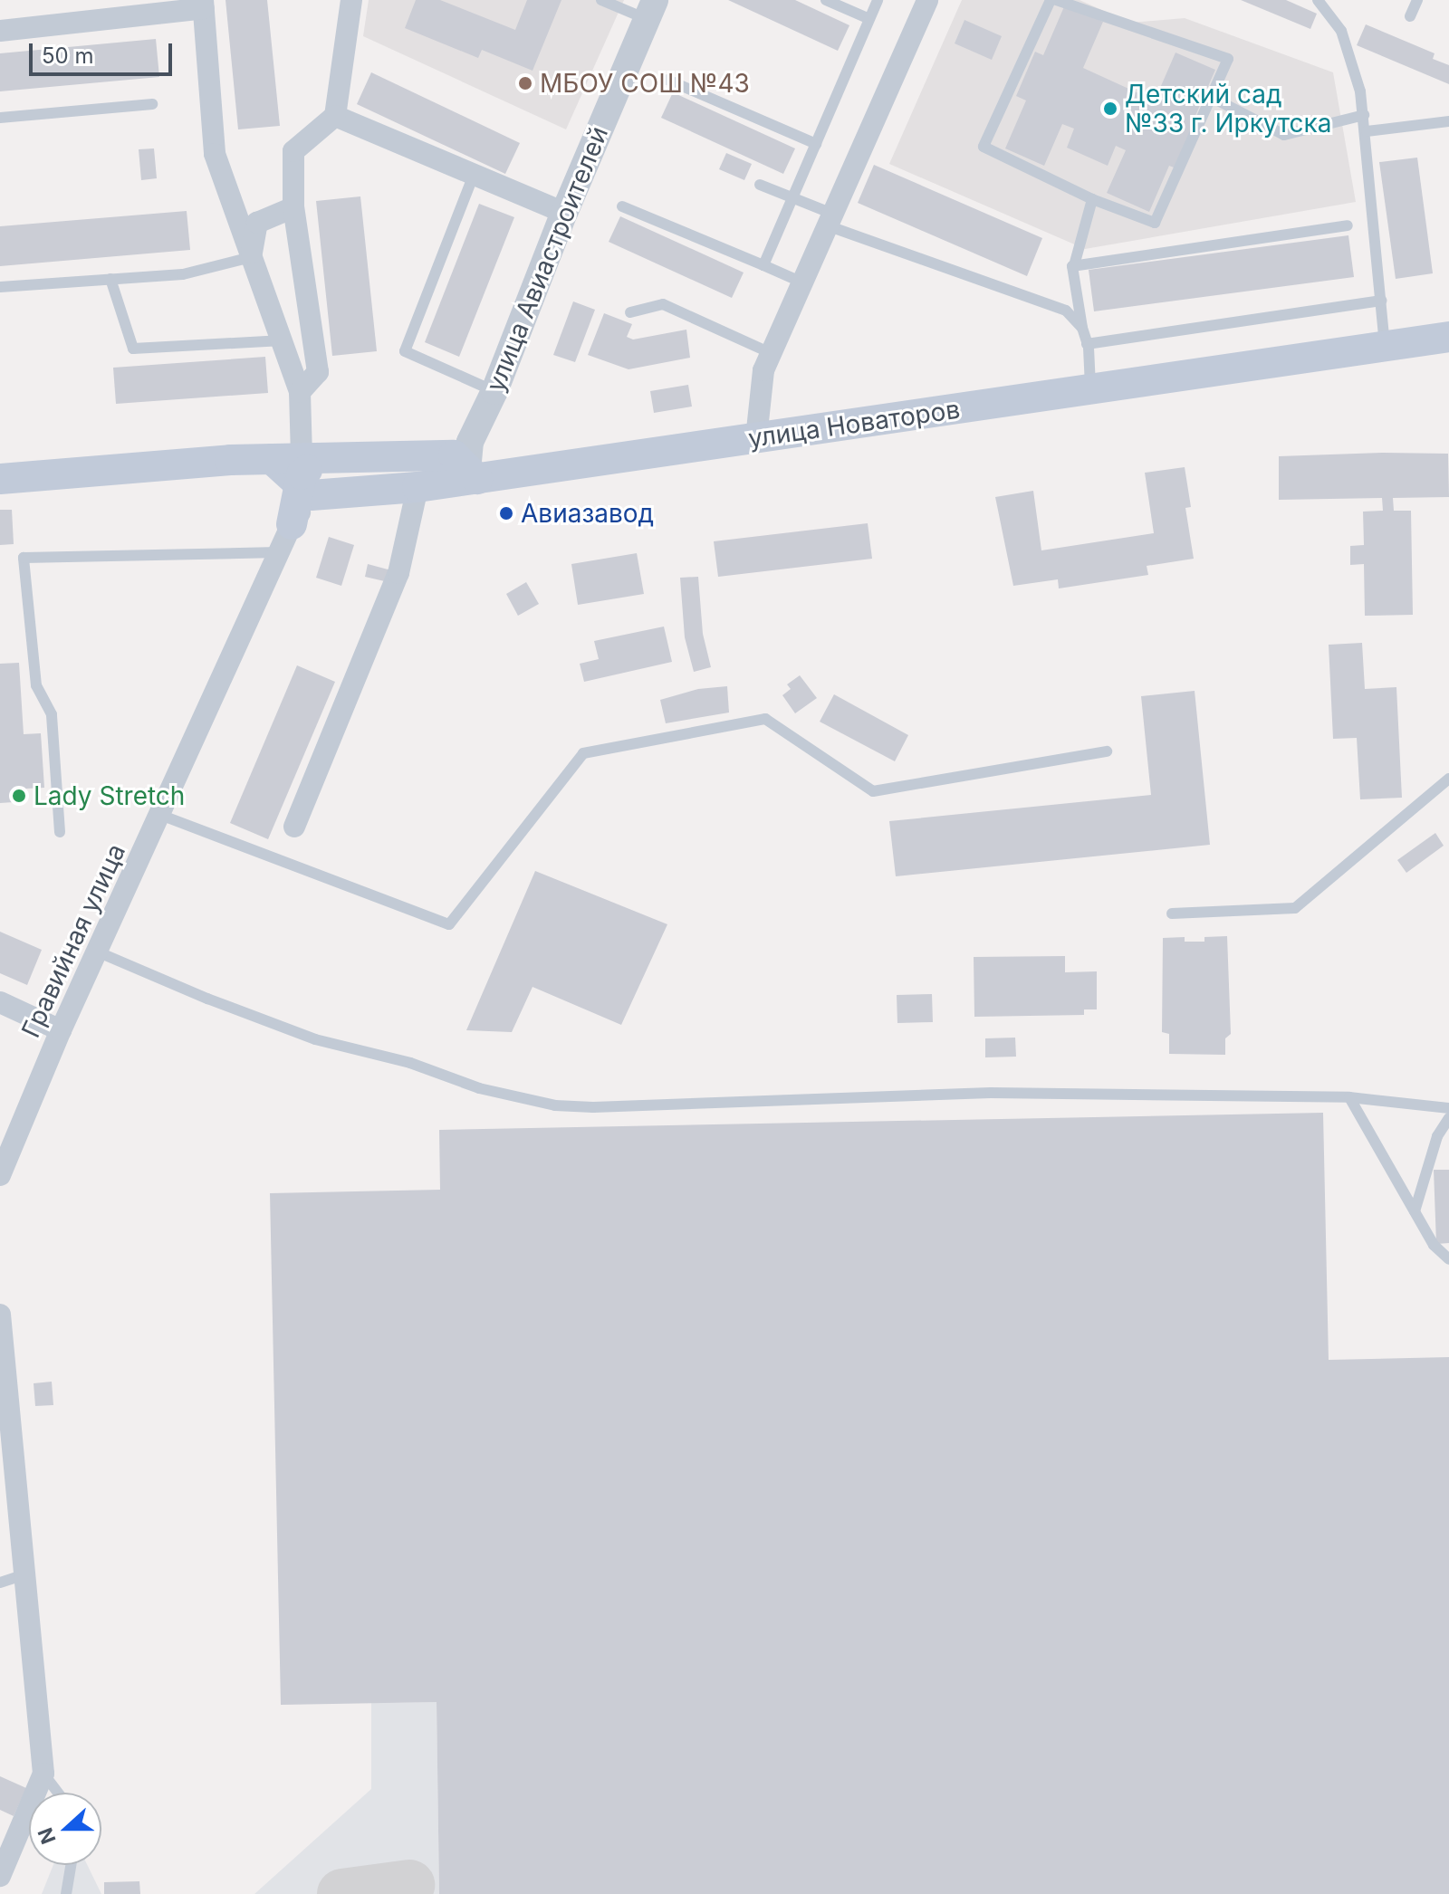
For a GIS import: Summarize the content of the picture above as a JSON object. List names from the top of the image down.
{
  "streets": {
    "main road": ["улица Новаторов"],
    "street": ["улица Авиастроителей", "Гравийная улица"]
  },
  "crossings": [
    ["улица Авиастроителей", "улица Новаторов"],
    ["улица Новаторов", "Гравийная улица"]
  ],
  "places": [
    "МБОУ СОШ №43",
    "Детский сад №33 г. Иркутска",
    "Авиазавод",
    "Lady Stretch"
  ],
  "scale_bar": "50 m",
  "north": "left"
}
